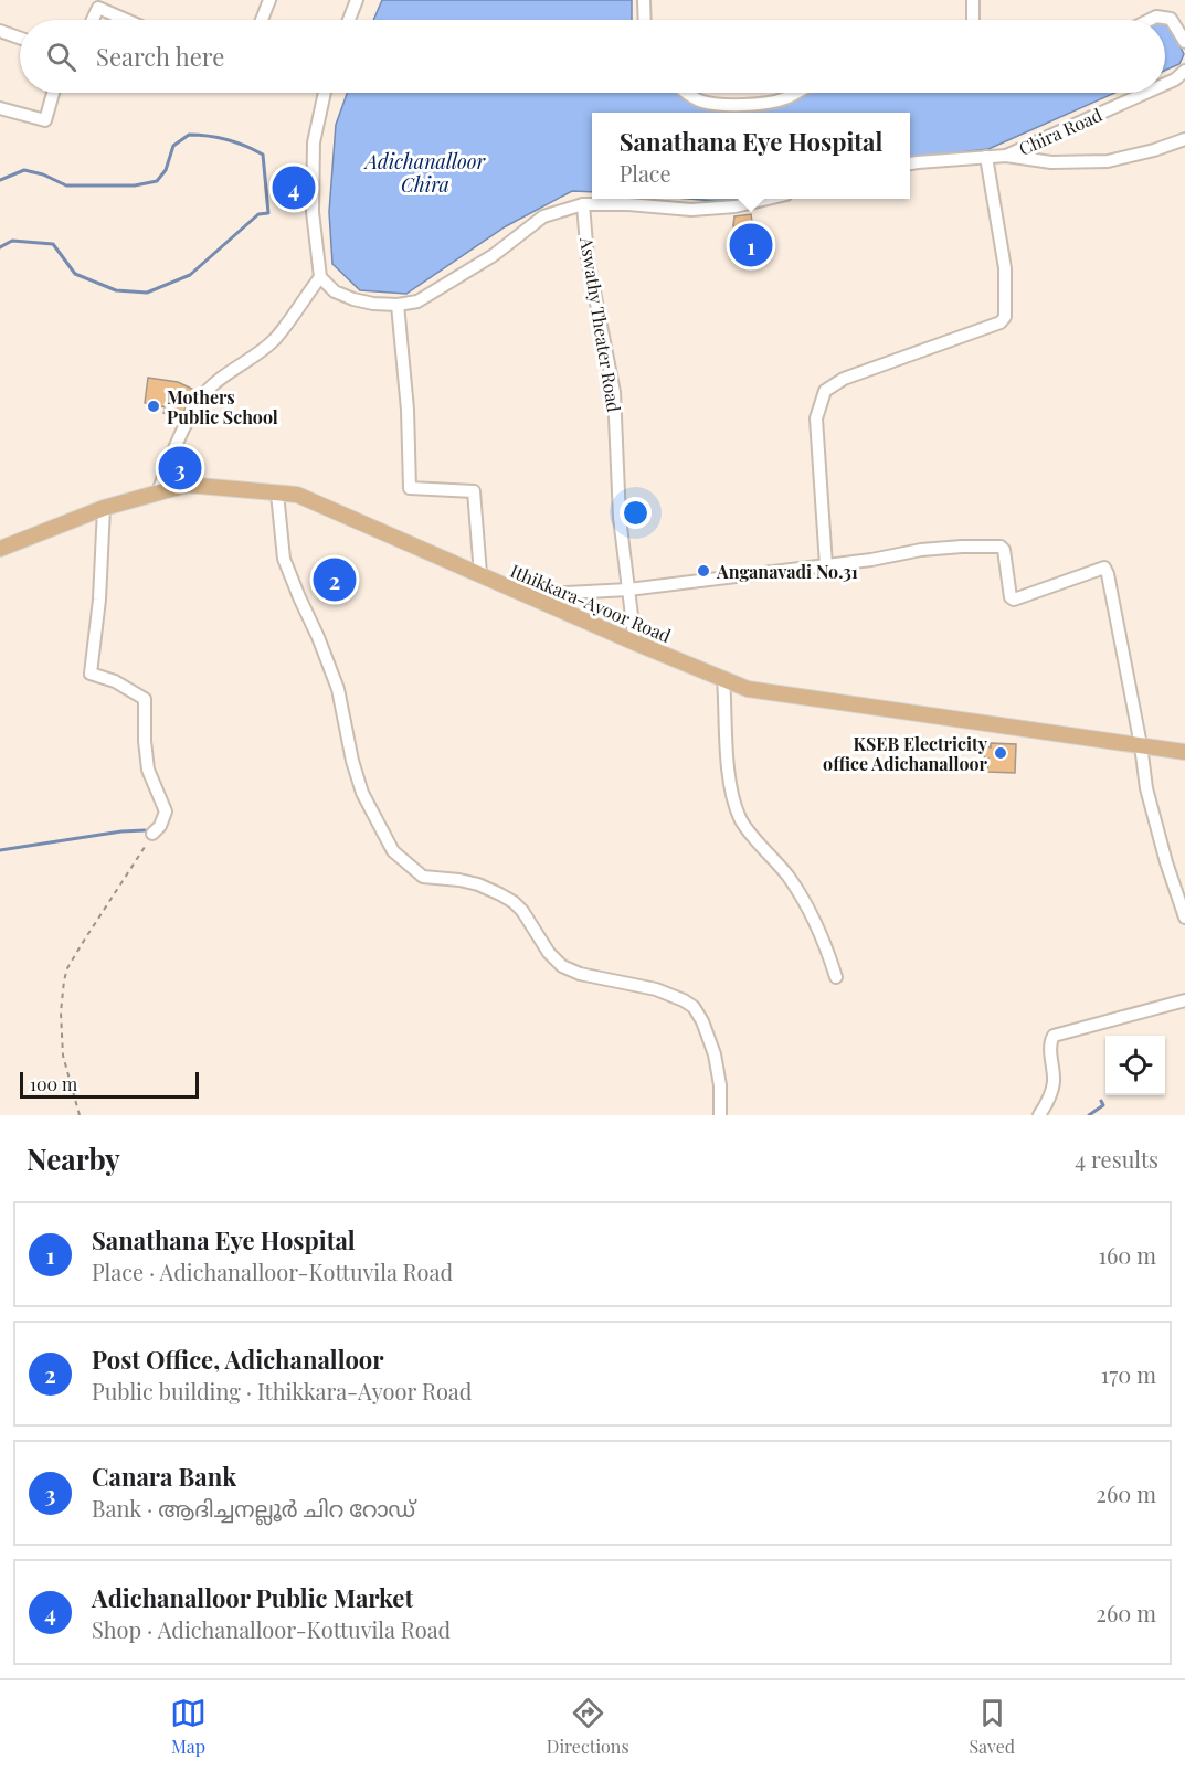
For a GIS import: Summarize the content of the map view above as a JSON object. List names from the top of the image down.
{
  "streets": {
    "main road": ["Ithikkara-Ayoor Road"],
    "street": ["Chira Road", "Aswathy Theater Road"]
  },
  "crossings": [
    ["Aswathy Theater Road", "Ithikkara-Ayoor Road"]
  ],
  "water": ["Adichanalloor Chira"],
  "places": ["Mothers Public School", "Anganavadi No.31", "KSEB Electricity office Adichanalloor"],
  "scale_bar": "100 m",
  "page": {
    "search": "Search here",
    "popup": ["Sanathana Eye Hospital", "Place"],
    "pins": [
      "4",
      "1",
      "3",
      "2"
    ],
    "scale": "100 m",
    "heading": ["Nearby", "4 results"],
    "list": [
      {
        "mark": "1",
        "name": "Sanathana Eye Hospital",
        "note": "Place · Adichanalloor-Kottuvila Road",
        "value": "160 m"
      },
      {
        "mark": "2",
        "name": "Post Office, Adichanalloor",
        "note": "Public building · Ithikkara-Ayoor Road",
        "value": "170 m"
      },
      {
        "mark": "3",
        "name": "Canara Bank",
        "note": "Bank · ആദിച്ചനല്ലൂർ ചിറ റോഡ്",
        "value": "260 m"
      },
      {
        "mark": "4",
        "name": "Adichanalloor Public Market",
        "note": "Shop · Adichanalloor-Kottuvila Road",
        "value": "260 m"
      }
    ],
    "nav": ["Map", "Directions", "Saved"]
  }
}
